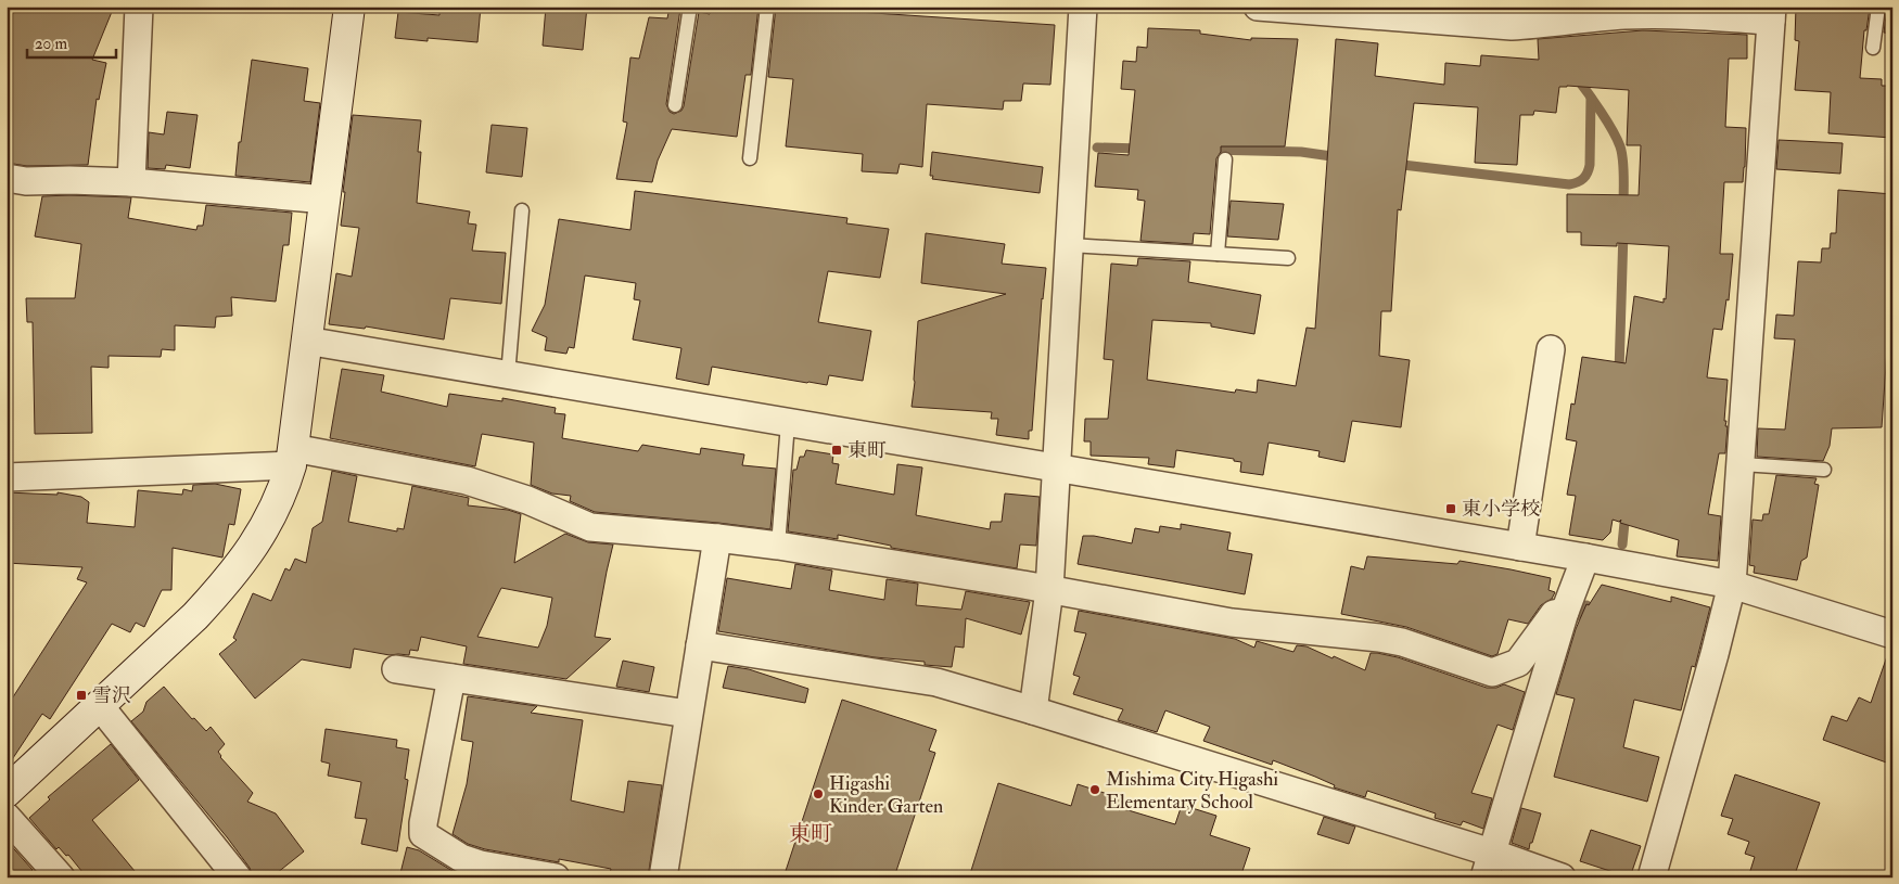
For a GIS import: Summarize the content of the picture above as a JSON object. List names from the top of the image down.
{
  "districts": ["東町"],
  "places": {
    "transit": ["東町", "東小学校", "雪沢"],
    "other": ["Mishima City Higashi Elementary School", "Higashi Kinder Garten"]
  },
  "scale_bar": "20 m"
}
